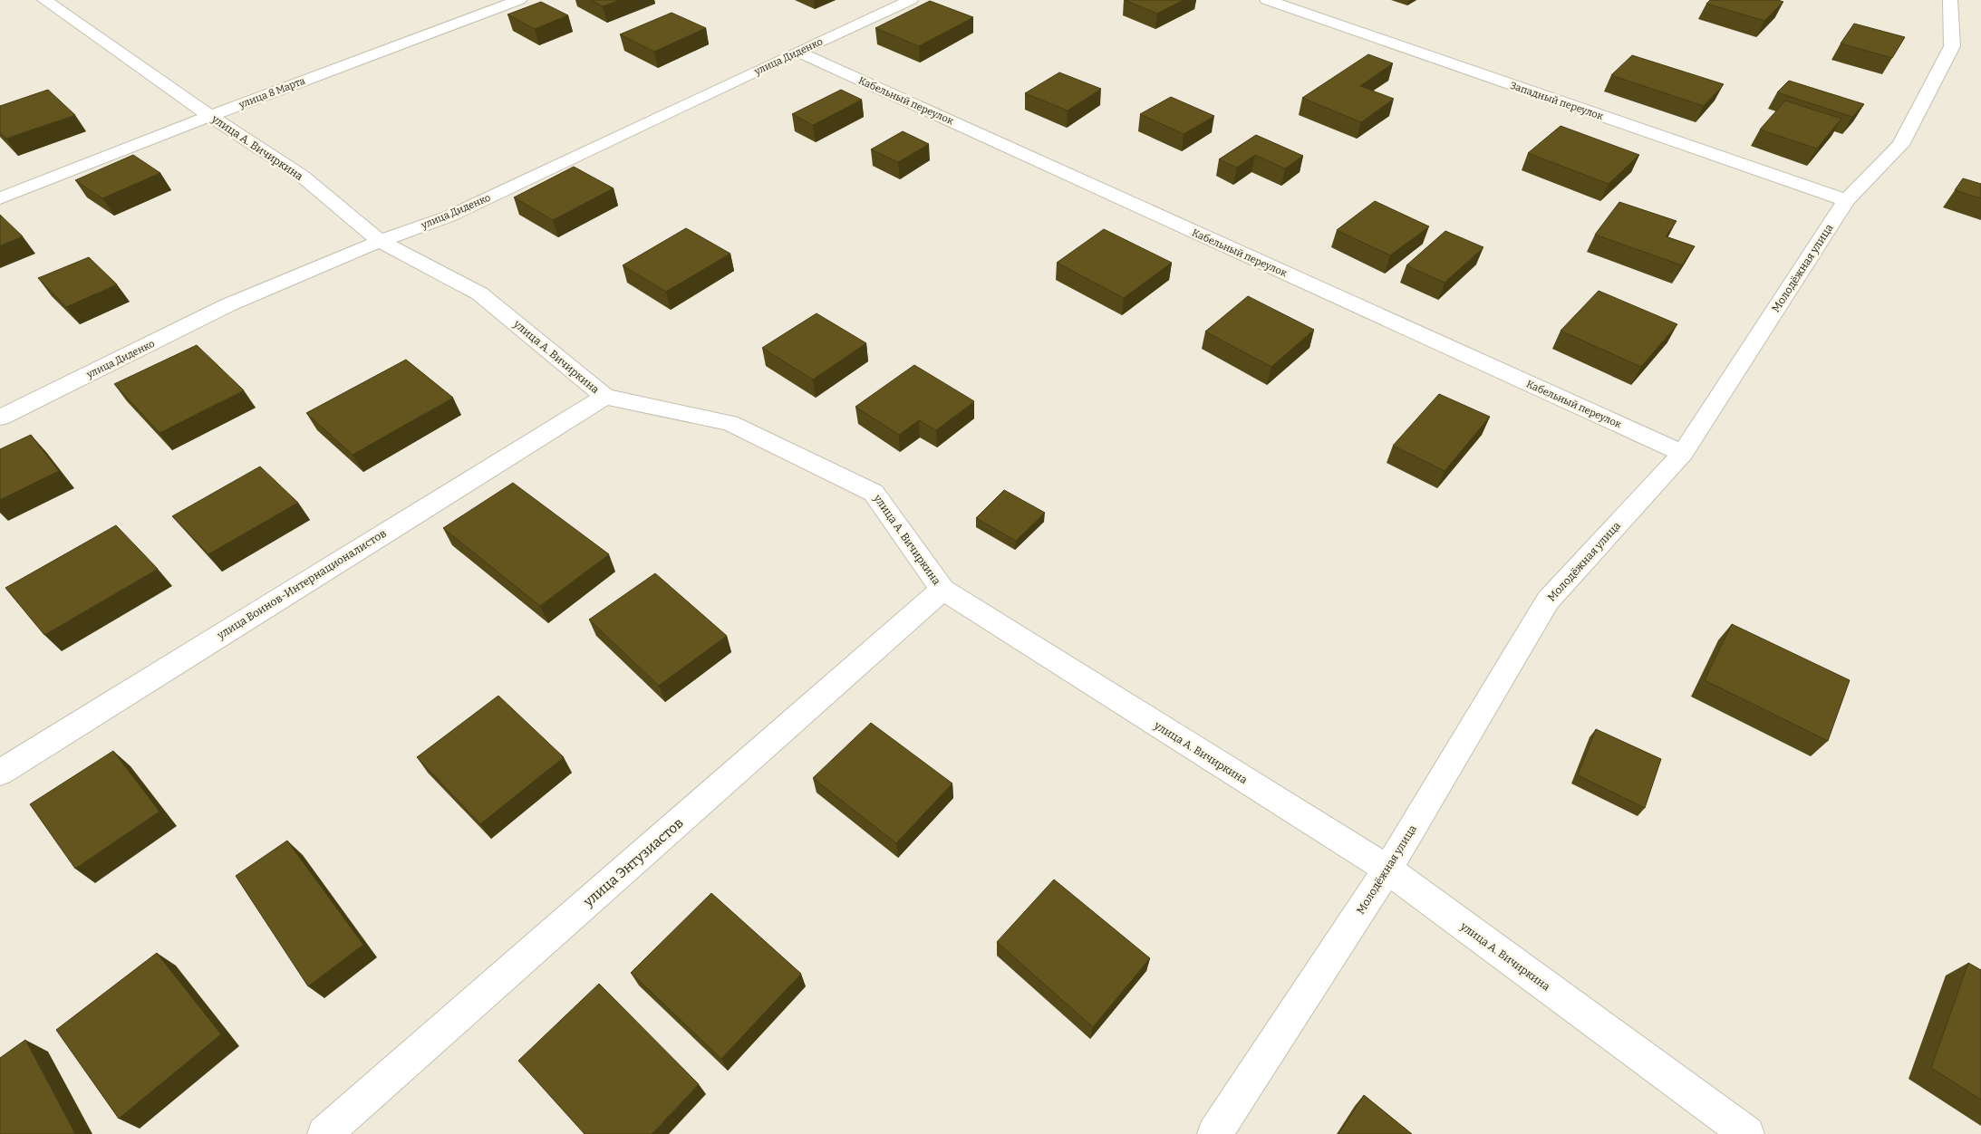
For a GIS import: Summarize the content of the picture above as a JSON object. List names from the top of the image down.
{
  "streets": {
    "street": [
      "улица Диденко",
      "улица 8 Марта",
      "Кабельный переулок",
      "Западный переулок",
      "улица А. Вичиркина",
      "Молодёжная улица",
      "улица Воинов-Интернационалистов",
      "улица Энтузиастов"
    ]
  },
  "crossings": [
    ["улица Диденко", "Кабельный переулок"],
    ["улица Диденко", "улица А. Вичиркина"],
    ["улица 8 Марта", "улица А. Вичиркина"],
    ["Кабельный переулок", "Молодёжная улица"],
    ["Западный переулок", "Молодёжная улица"],
    ["улица А. Вичиркина", "Молодёжная улица"],
    ["улица А. Вичиркина", "улица Воинов-Интернационалистов"],
    ["улица А. Вичиркина", "улица Энтузиастов"]
  ]
}
